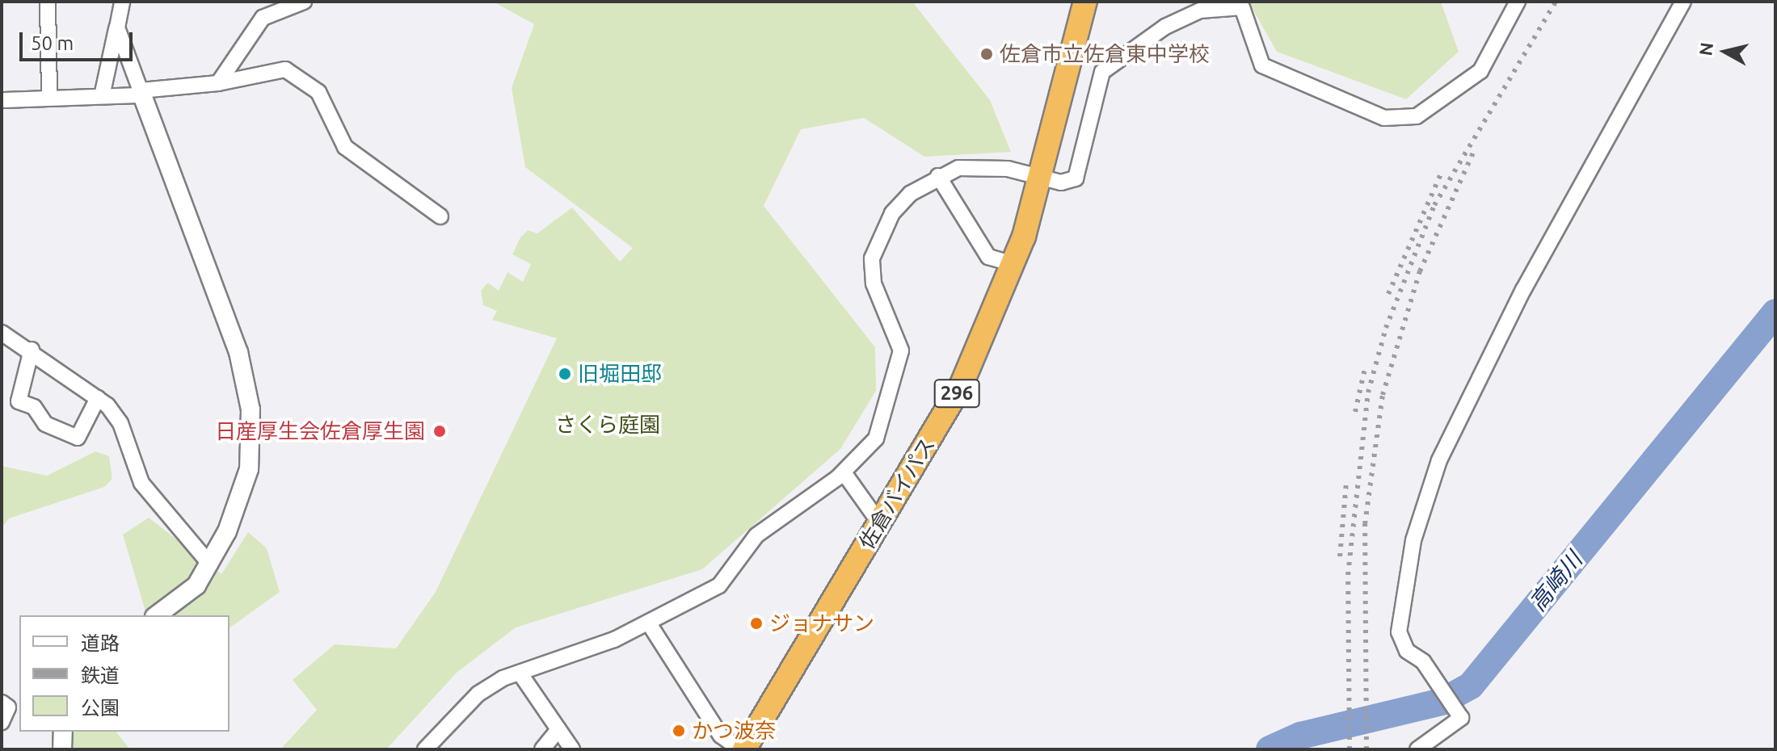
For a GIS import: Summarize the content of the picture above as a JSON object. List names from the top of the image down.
{
  "streets": {
    "highway": ["296", "佐倉バイパス"]
  },
  "water": ["高崎川"],
  "parks": ["さくら庭園"],
  "places": [
    "佐倉市立佐倉東中学校",
    "旧堀田邸",
    "日産厚生会佐倉厚生園",
    "ジョナサン",
    "かつ波奈"
  ],
  "legend": ["道路", "鉄道", "公園"],
  "scale_bar": "50 m",
  "north": "left"
}
